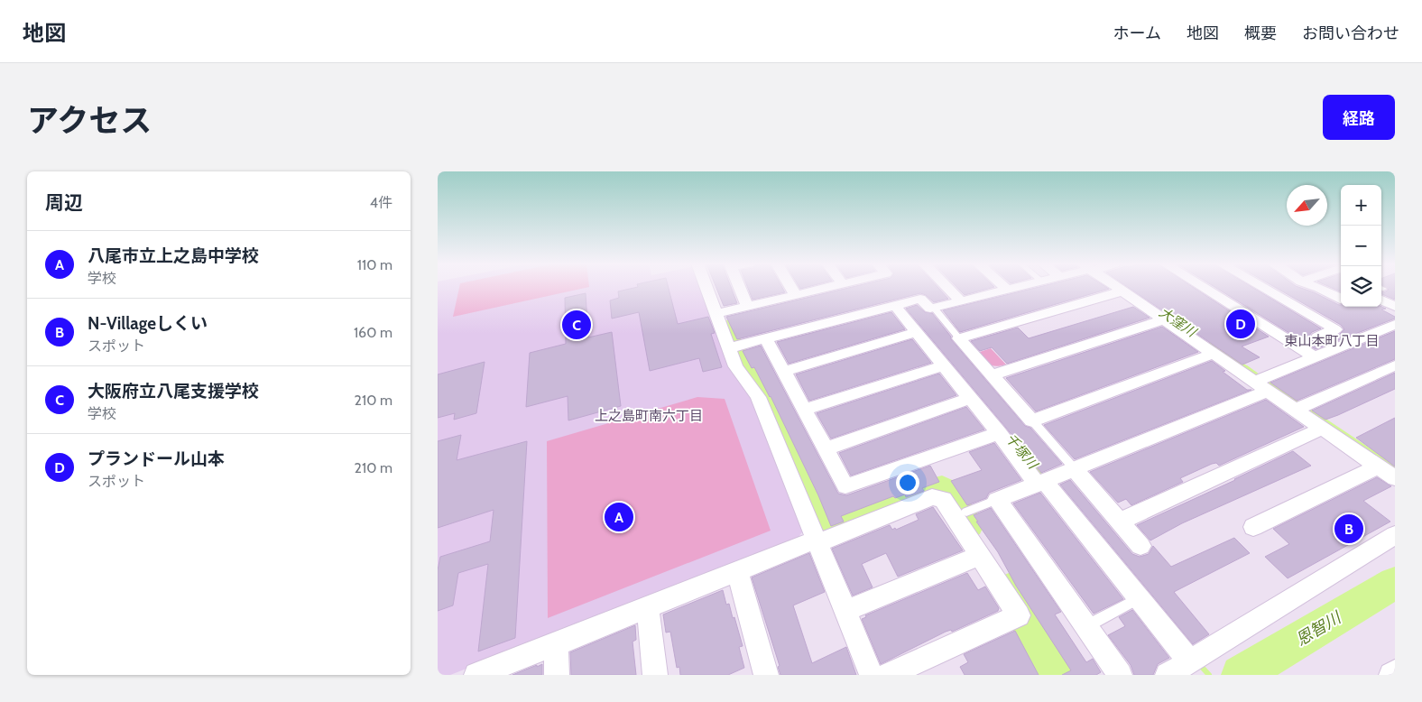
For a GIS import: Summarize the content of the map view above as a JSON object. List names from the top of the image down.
{
  "districts": ["東山本町八丁目", "上之島町南六丁目"],
  "water": ["大窪川", "千塚川", "恩智川"],
  "north": "bottom left",
  "page": {
    "header": "地図",
    "nav": [
      "ホーム",
      "地図",
      "概要",
      "お問い合わせ"
    ],
    "title": "アクセス",
    "buttons": "経路",
    "heading": ["周辺", "4件"],
    "map_buttons": ["+", "−"],
    "list": [
      {
        "mark": "A",
        "name": "八尾市立上之島中学校",
        "note": "学校",
        "value": "110 m"
      },
      {
        "mark": "B",
        "name": "N-Villageしくい",
        "note": "スポット",
        "value": "160 m"
      },
      {
        "mark": "C",
        "name": "大阪府立八尾支援学校",
        "note": "学校",
        "value": "210 m"
      },
      {
        "mark": "D",
        "name": "プランドール山本",
        "note": "スポット",
        "value": "210 m"
      }
    ],
    "pins": [
      "D",
      "C",
      "A",
      "B"
    ]
  }
}
